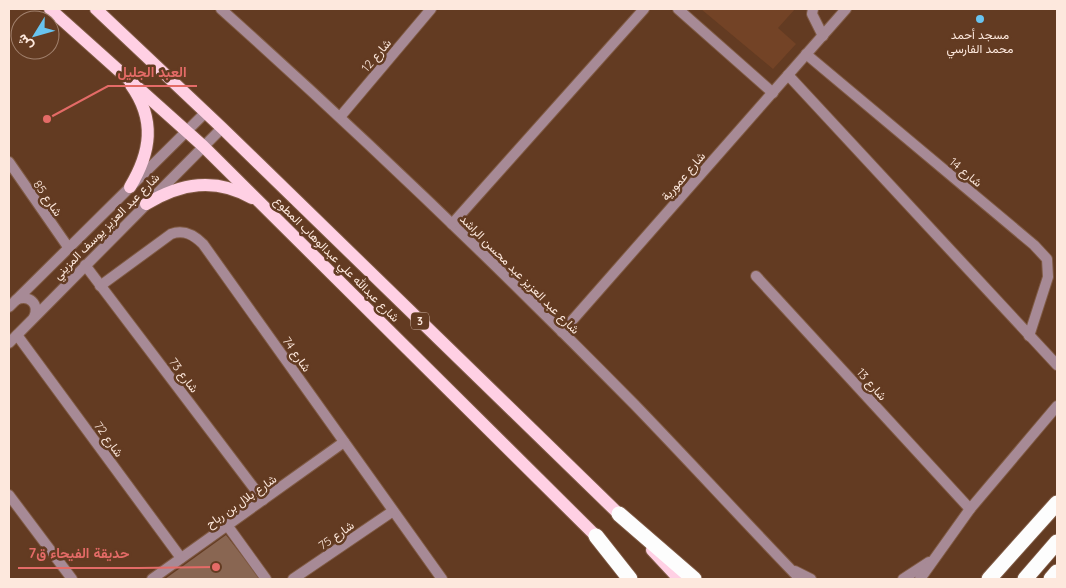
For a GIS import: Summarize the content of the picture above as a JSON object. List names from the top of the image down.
{
  "streets": {
    "main road": ["شارع عبدالله علي عبدالوهاب المطوع", "3"],
    "street": [
      "شارع 12",
      "شارع 14",
      "شارع عمورية",
      "شارع 85",
      "شارع عبد العزيز يوسف المزيني",
      "شارع عبد العزيز عبد محسن الراشد",
      "شارع 74",
      "شارع 73",
      "شارع 13",
      "شارع 72",
      "شارع بلال بن رباح",
      "شارع 75"
    ]
  },
  "crossings": [
    ["شارع 12", "شارع عبد العزيز عبد محسن الراشد"],
    ["شارع 14", "شارع عمورية"],
    ["شارع عمورية", "شارع عبد العزيز عبد محسن الراشد"],
    ["شارع 85", "شارع عبد العزيز يوسف المزيني"],
    ["شارع عبد العزيز يوسف المزيني", "شارع عبدالله علي عبدالوهاب المطوع"],
    ["شارع عبد العزيز يوسف المزيني", "شارع 73"],
    ["شارع عبد العزيز يوسف المزيني", "شارع 72"],
    ["شارع 74", "شارع 73"],
    ["شارع 74", "شارع بلال بن رباح"],
    ["شارع 74", "شارع 75"],
    ["شارع 73", "شارع بلال بن رباح"],
    ["شارع 72", "شارع بلال بن رباح"]
  ],
  "places": ["مسجد أحمد محمد الفارسي", "العبد الجليل", "حديقة الفيحاء ق7"],
  "north": "bottom left"
}
